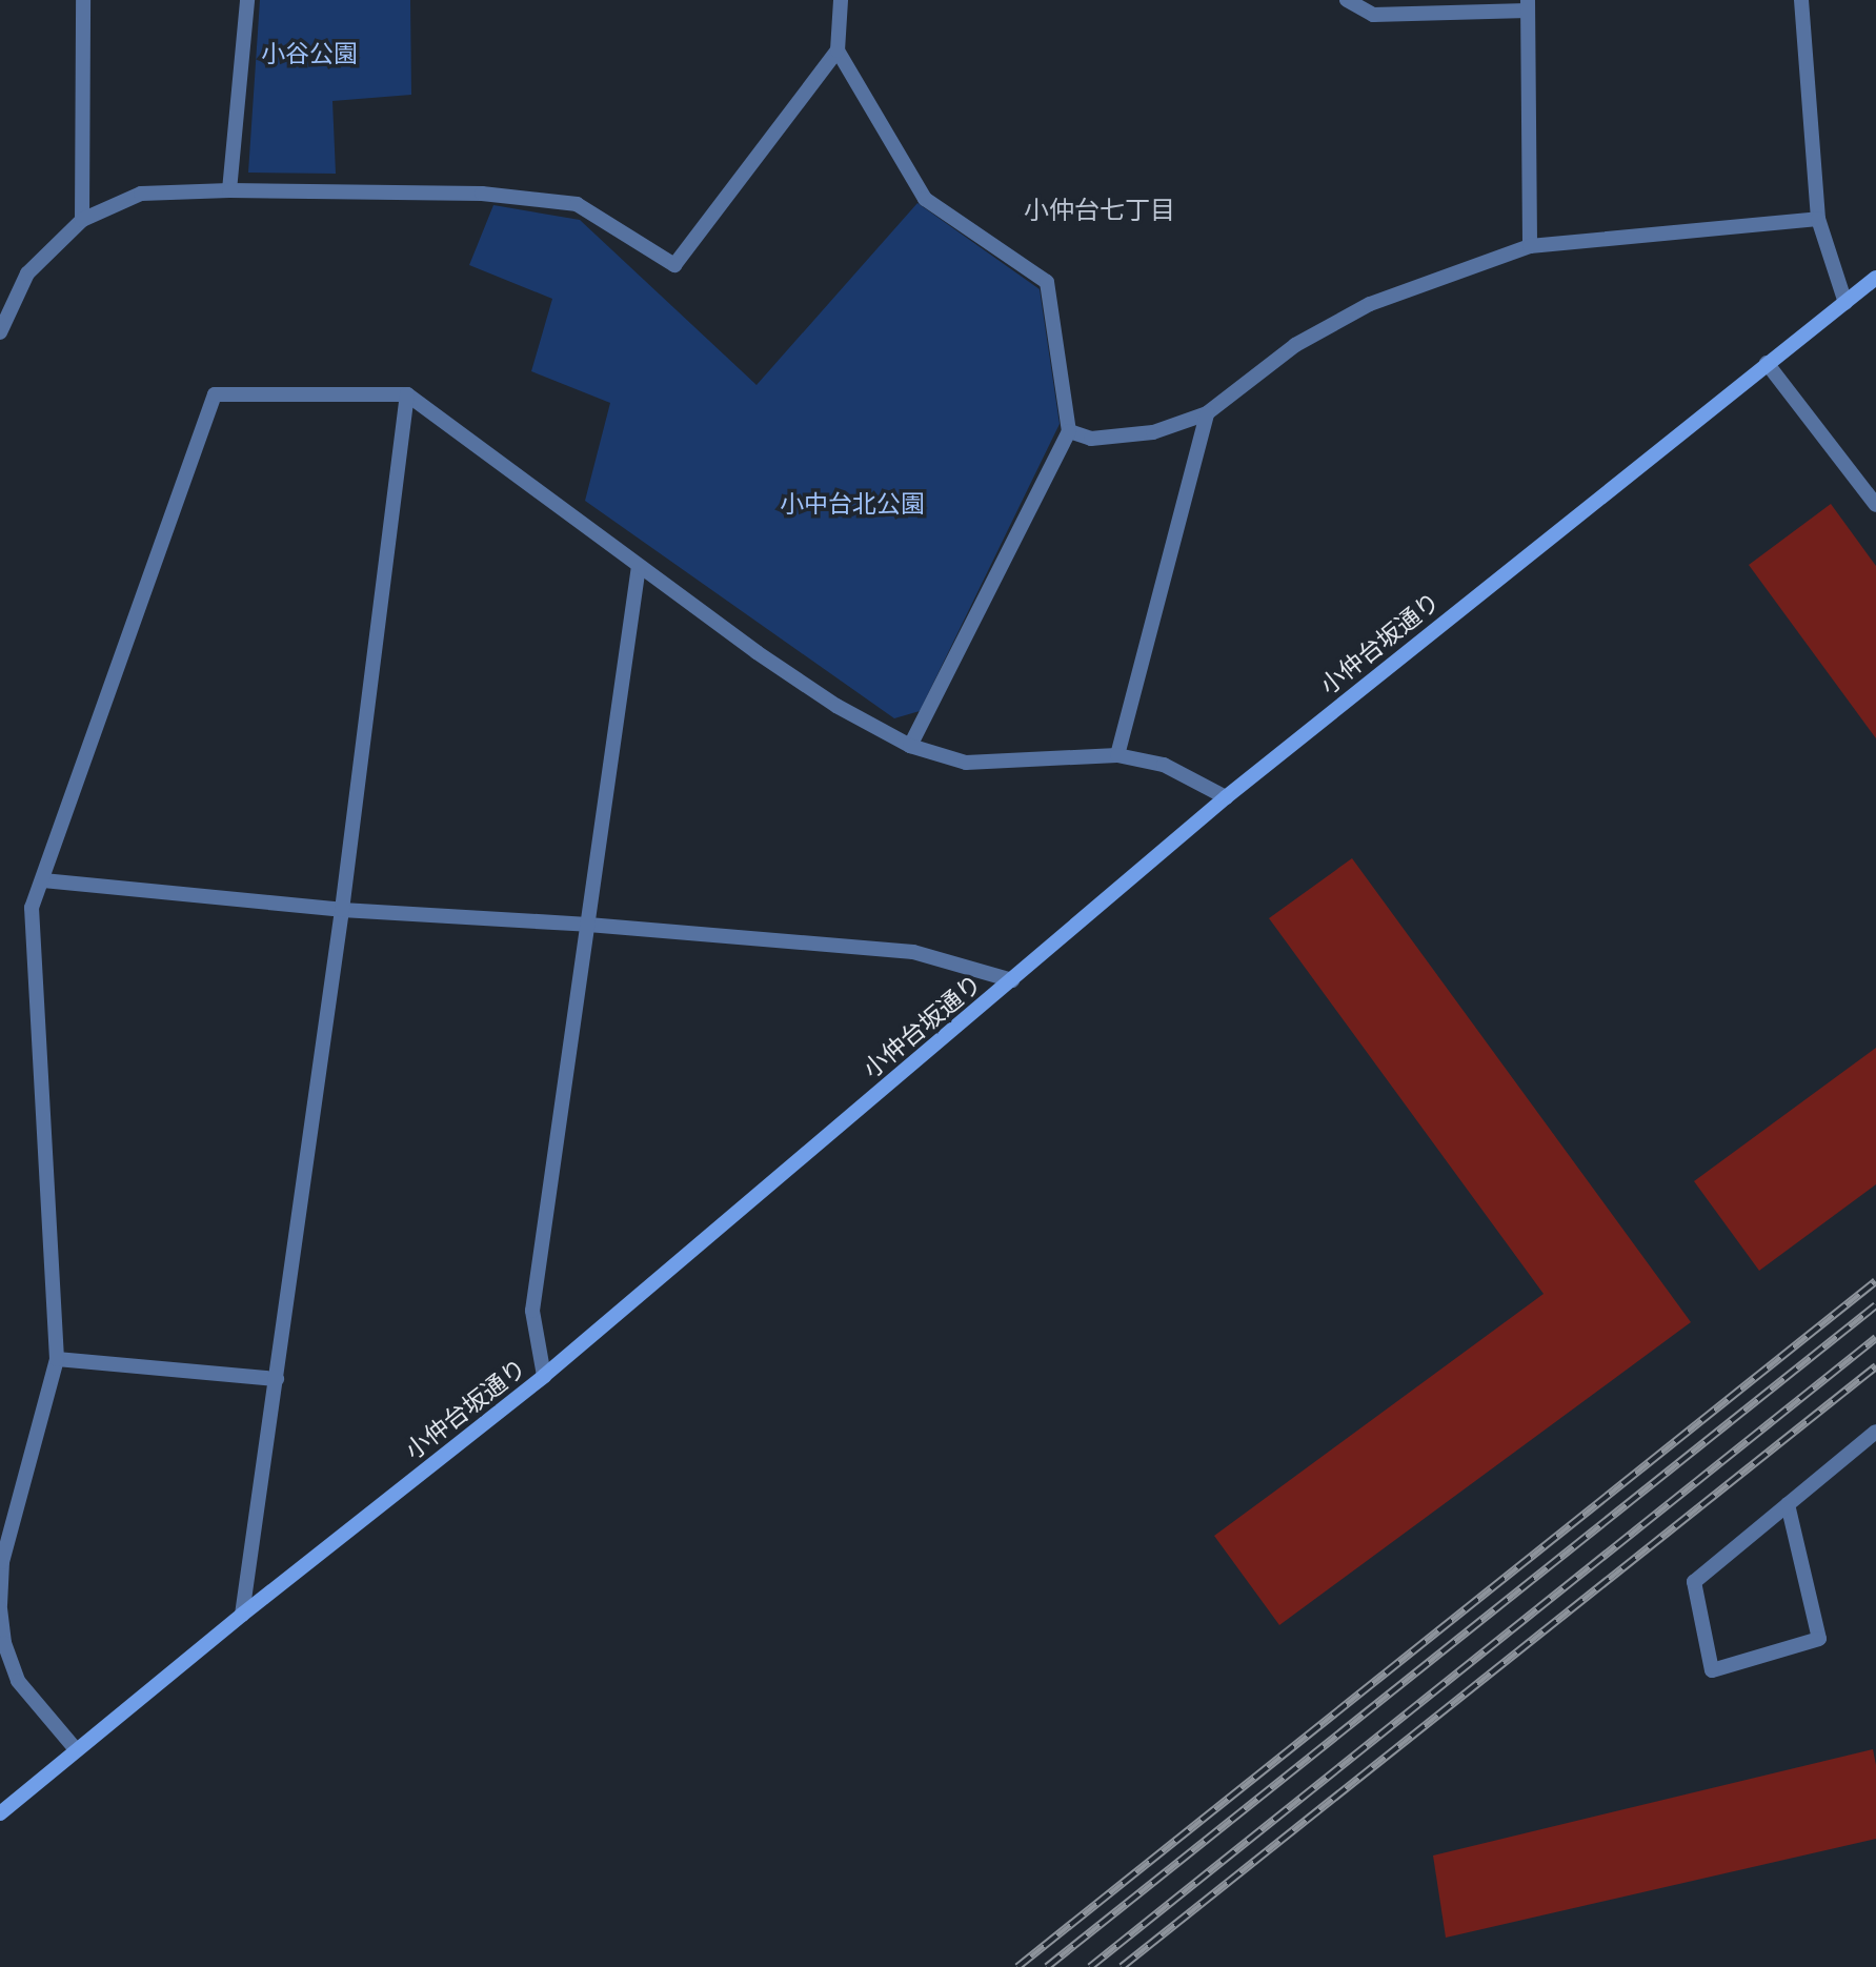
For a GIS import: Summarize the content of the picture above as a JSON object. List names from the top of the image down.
{
  "streets": {
    "street": ["小仲台坂通り"]
  },
  "districts": ["小仲台七丁目"],
  "parks": ["小谷公園", "小中台北公園"]
}
